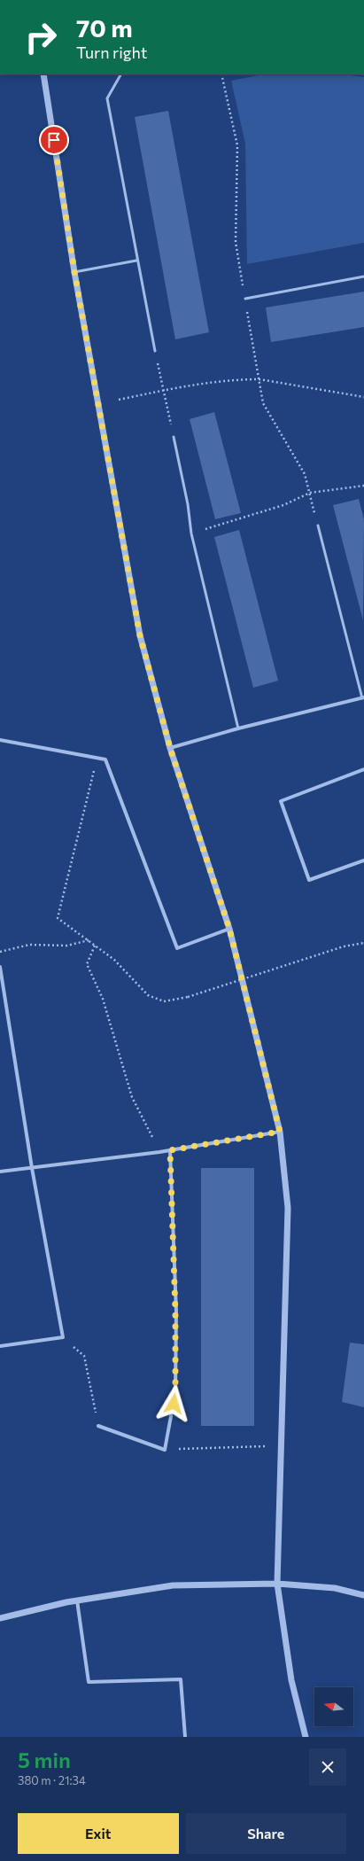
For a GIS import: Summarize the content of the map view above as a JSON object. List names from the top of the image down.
{
  "north": "left",
  "page": {
    "turn": ["70 m", "Turn right"],
    "heading": ["5 min", "380 m · 21:34"],
    "buttons": ["Exit", "Share"]
  }
}
